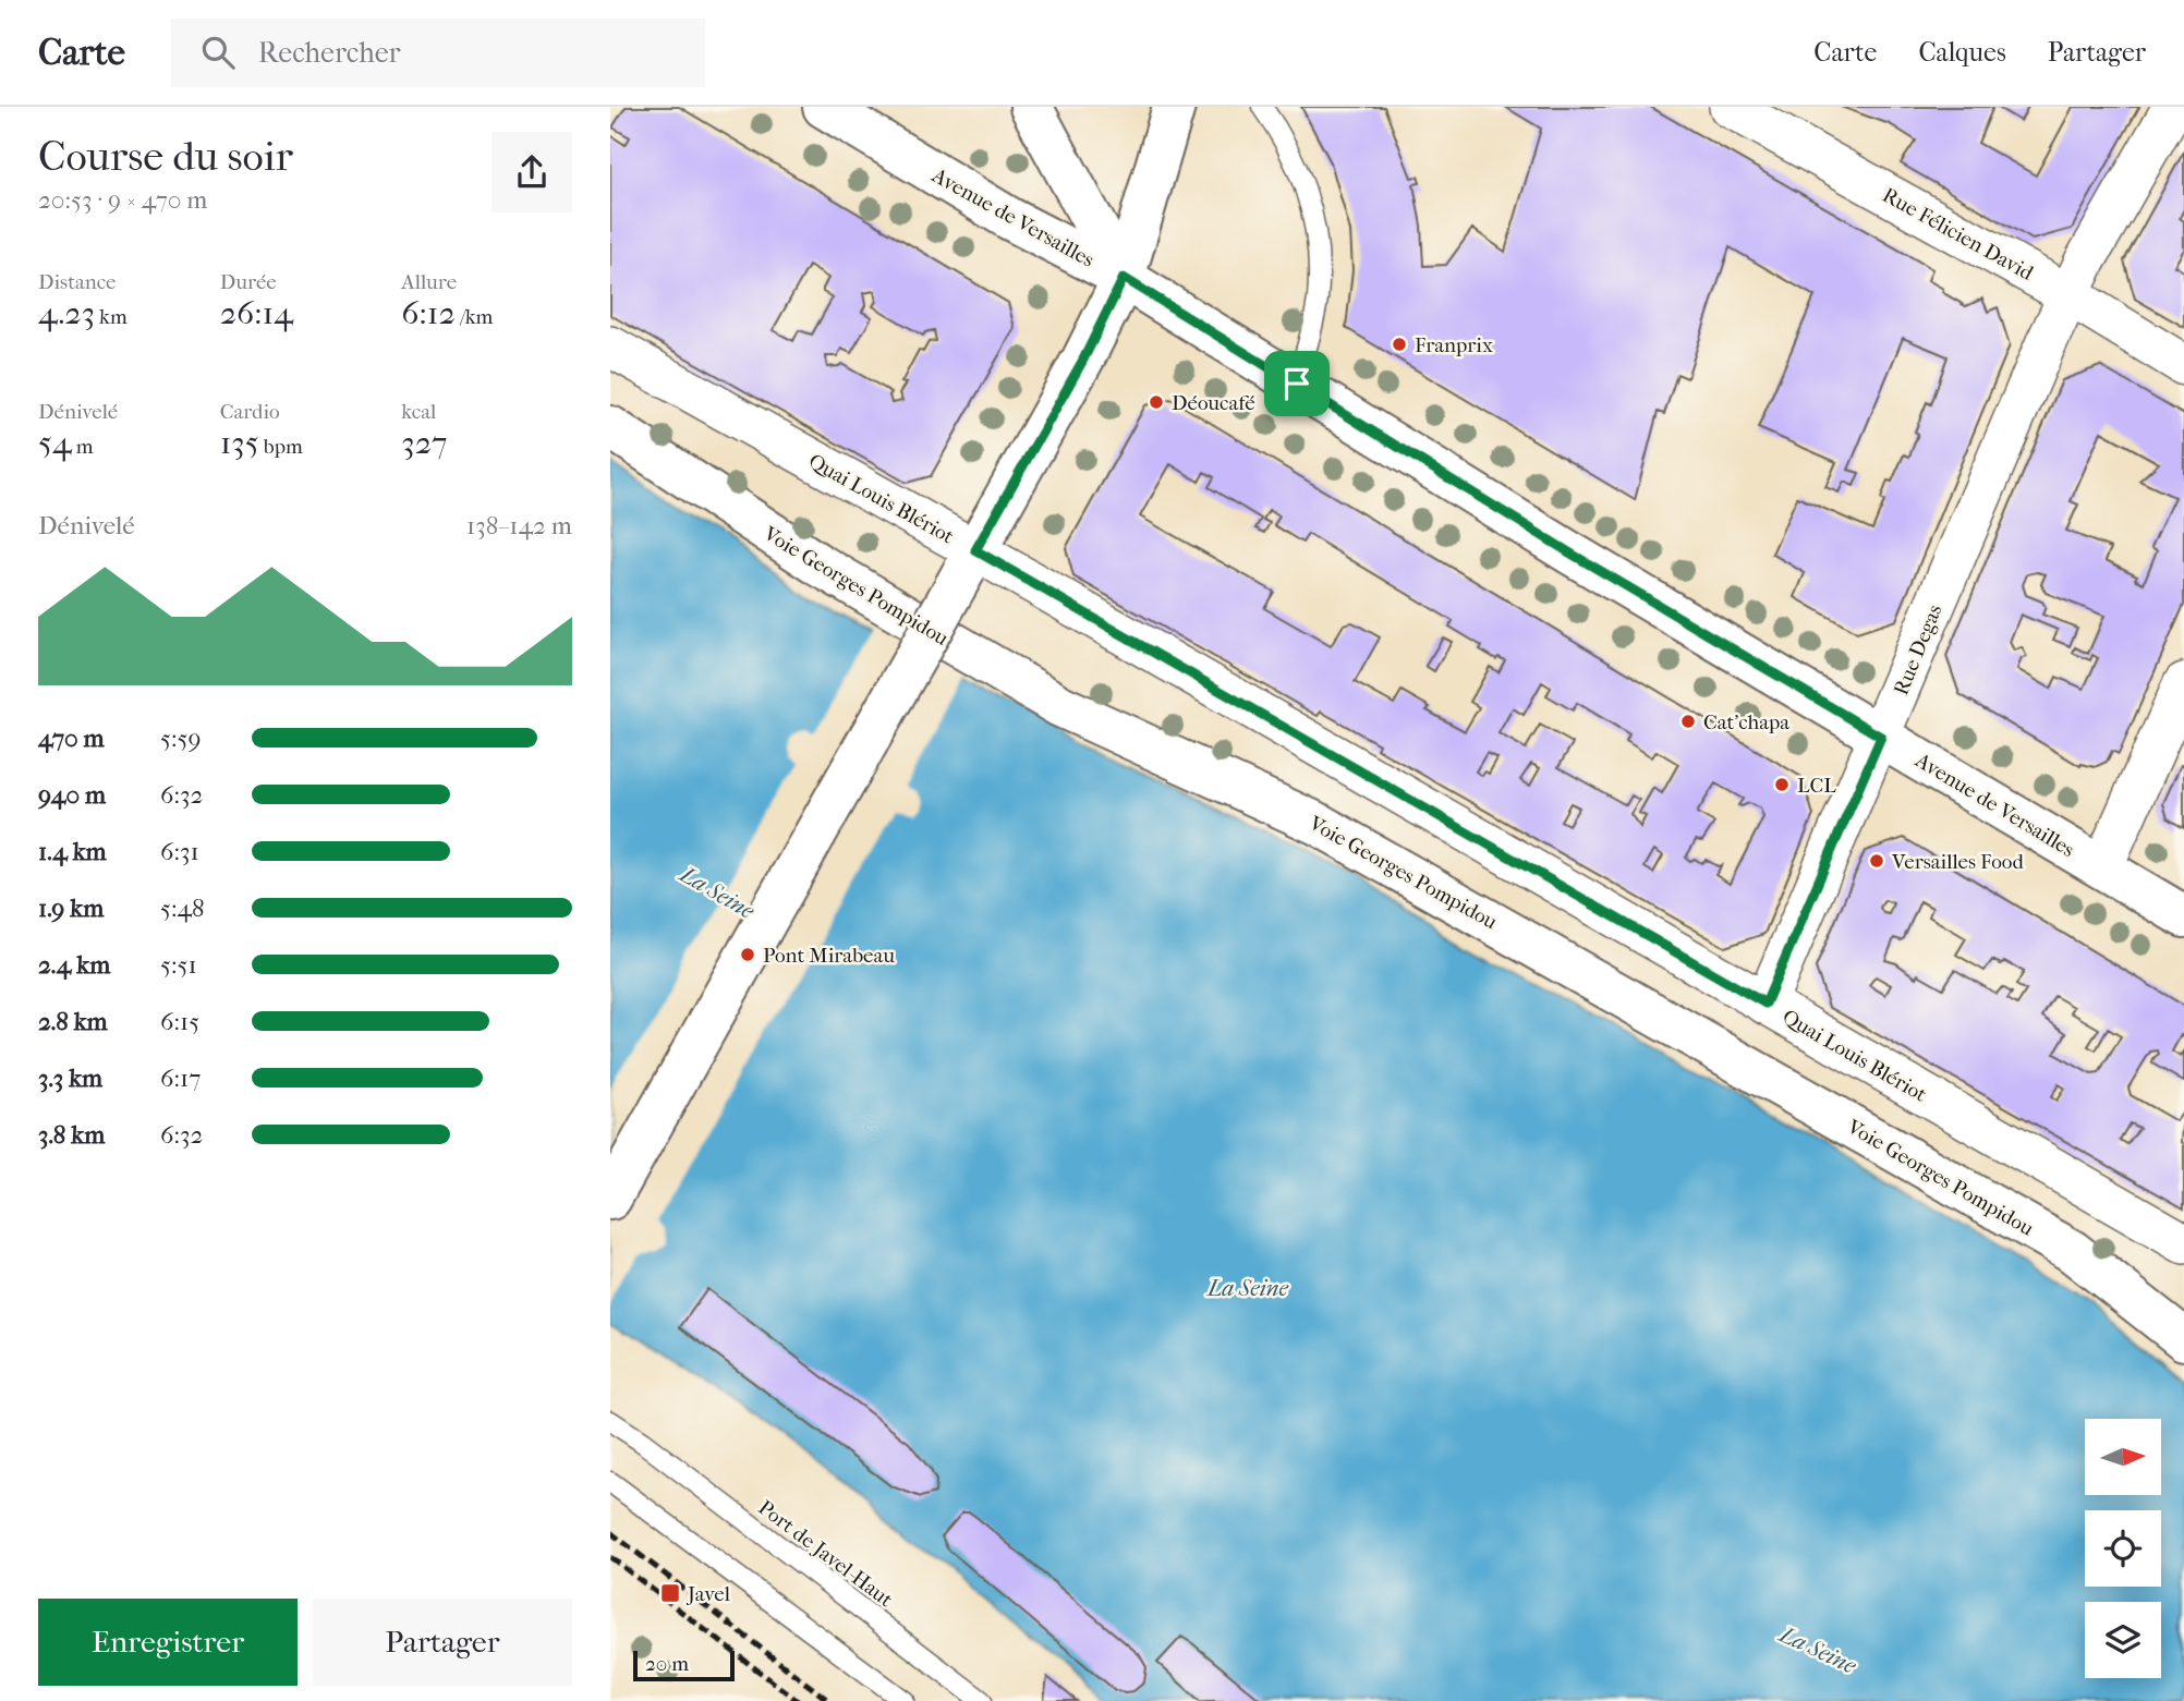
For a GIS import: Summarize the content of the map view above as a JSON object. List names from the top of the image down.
{
  "streets": {
    "main road": ["Avenue de Versailles", "Voie Georges Pompidou"],
    "street": ["Rue Félicien David", "Quai Louis Blériot", "Rue Degas"],
    "lane": ["Port de Javel-Haut"]
  },
  "crossings": [
    ["Avenue de Versailles", "Rue Degas"],
    ["Rue Félicien David", "Rue Degas"],
    ["Quai Louis Blériot", "Rue Degas"]
  ],
  "water": ["La Seine"],
  "places": {
    "other": [
      "Franprix",
      "Déoucafé",
      "Cat'chapa",
      "LCL",
      "Versailles Food",
      "Pont Mirabeau"
    ],
    "transit": ["Javel"]
  },
  "scale_bar": "20 m",
  "north": "right",
  "page": {
    "header": "Carte",
    "search": "Rechercher",
    "nav": ["Carte", "Calques", "Partager"],
    "heading": ["Course du soir", "20:53 · 9 × 470 m"],
    "stats": [
      ["Distance", "4.23 km"],
      ["Durée", "26:14"],
      ["Allure", "6:12 /km"],
      ["Dénivelé", "54 m"],
      ["Cardio", "135 bpm"],
      ["kcal", "327"]
    ],
    "chart": ["Dénivelé", "138–142 m"],
    "list": [
      {
        "name": "470 m",
        "note": "5:59"
      },
      {
        "name": "940 m",
        "note": "6:32"
      },
      {
        "name": "1.4 km",
        "note": "6:31"
      },
      {
        "name": "1.9 km",
        "note": "5:48"
      },
      {
        "name": "2.4 km",
        "note": "5:51"
      },
      {
        "name": "2.8 km",
        "note": "6:15"
      },
      {
        "name": "3.3 km",
        "note": "6:17"
      },
      {
        "name": "3.8 km",
        "note": "6:32"
      }
    ],
    "buttons": ["Enregistrer", "Partager"],
    "scale": "20 m"
  }
}
